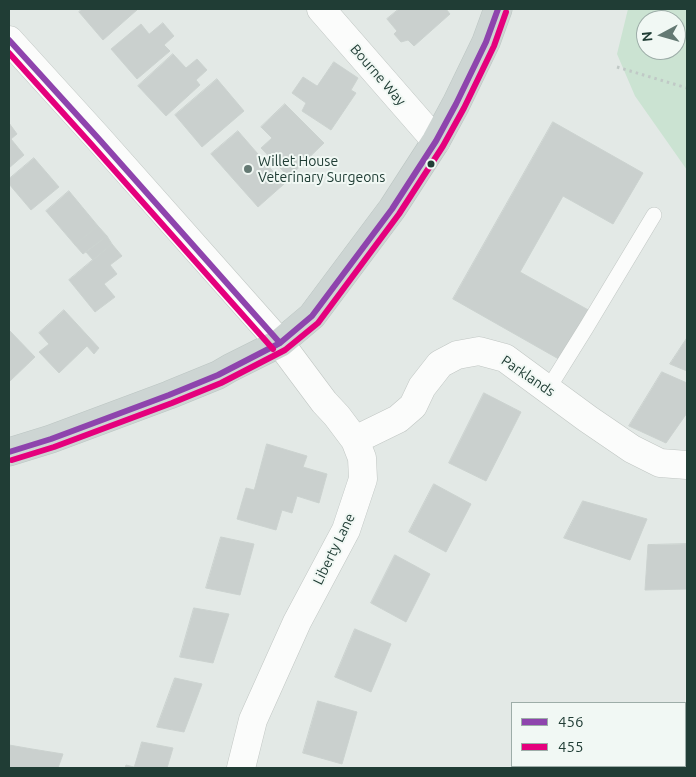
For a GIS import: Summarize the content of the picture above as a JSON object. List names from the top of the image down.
{
  "streets": {
    "street": ["Bourne Way", "Parklands", "Liberty Lane"]
  },
  "crossings": [
    ["Parklands", "Liberty Lane"]
  ],
  "places": ["Willet House Veterinary Surgeons"],
  "lines": ["transit line 456", "transit line 455"],
  "legend": ["456", "455"],
  "north": "left"
}
